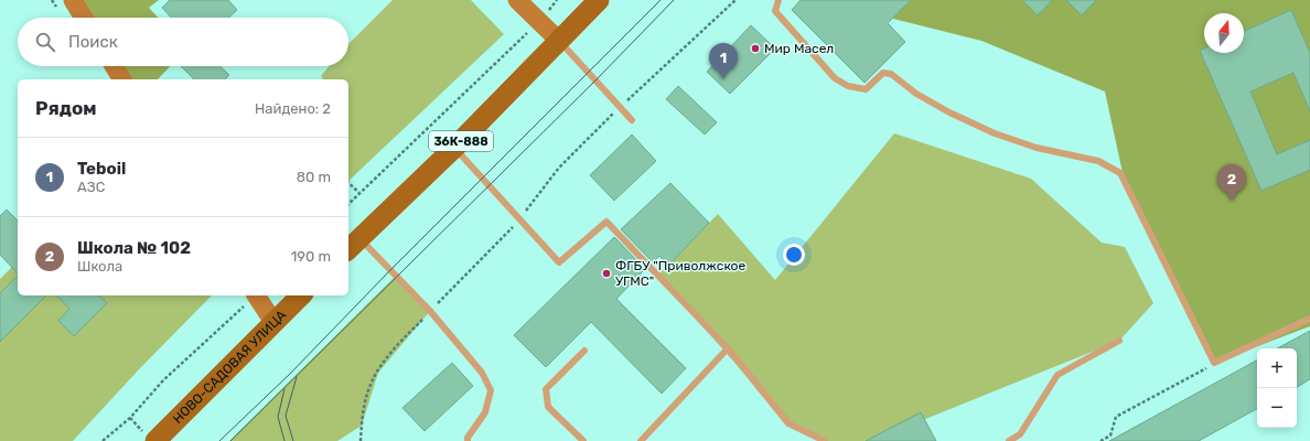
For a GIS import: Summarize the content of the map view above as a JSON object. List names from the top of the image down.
{
  "streets": {
    "main road": ["36К-888", "НОВО-САДОВАЯ УЛИЦА"]
  },
  "places": ["Мир Масел", "ФГБУ \"Приволжское УГМС\""],
  "north": "top",
  "page": {
    "search": "Поиск",
    "pins": ["1", "2"],
    "heading": ["Рядом", "Найдено: 2"],
    "list": [
      {
        "mark": "1",
        "name": "Teboil",
        "note": "АЗС",
        "value": "80 m"
      },
      {
        "mark": "2",
        "name": "Школа № 102",
        "note": "Школа",
        "value": "190 m"
      }
    ],
    "map_buttons": ["+", "−"]
  }
}
